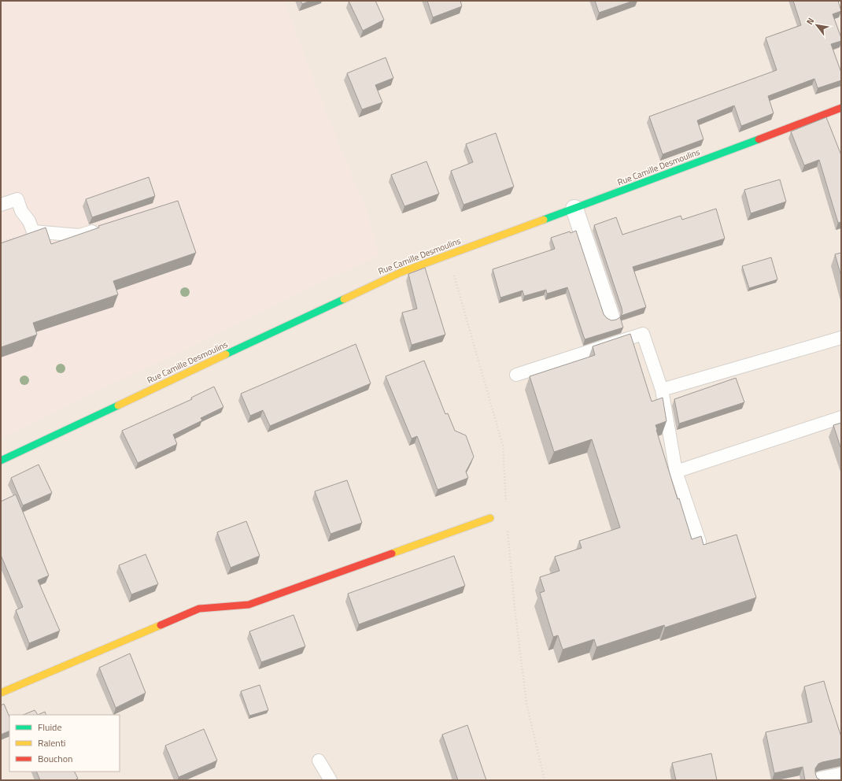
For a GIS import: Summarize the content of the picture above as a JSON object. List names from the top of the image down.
{
  "streets": {
    "street": ["Rue Camille Desmoulins"]
  },
  "legend": ["Fluide", "Ralenti", "Bouchon"],
  "north": "top left"
}
